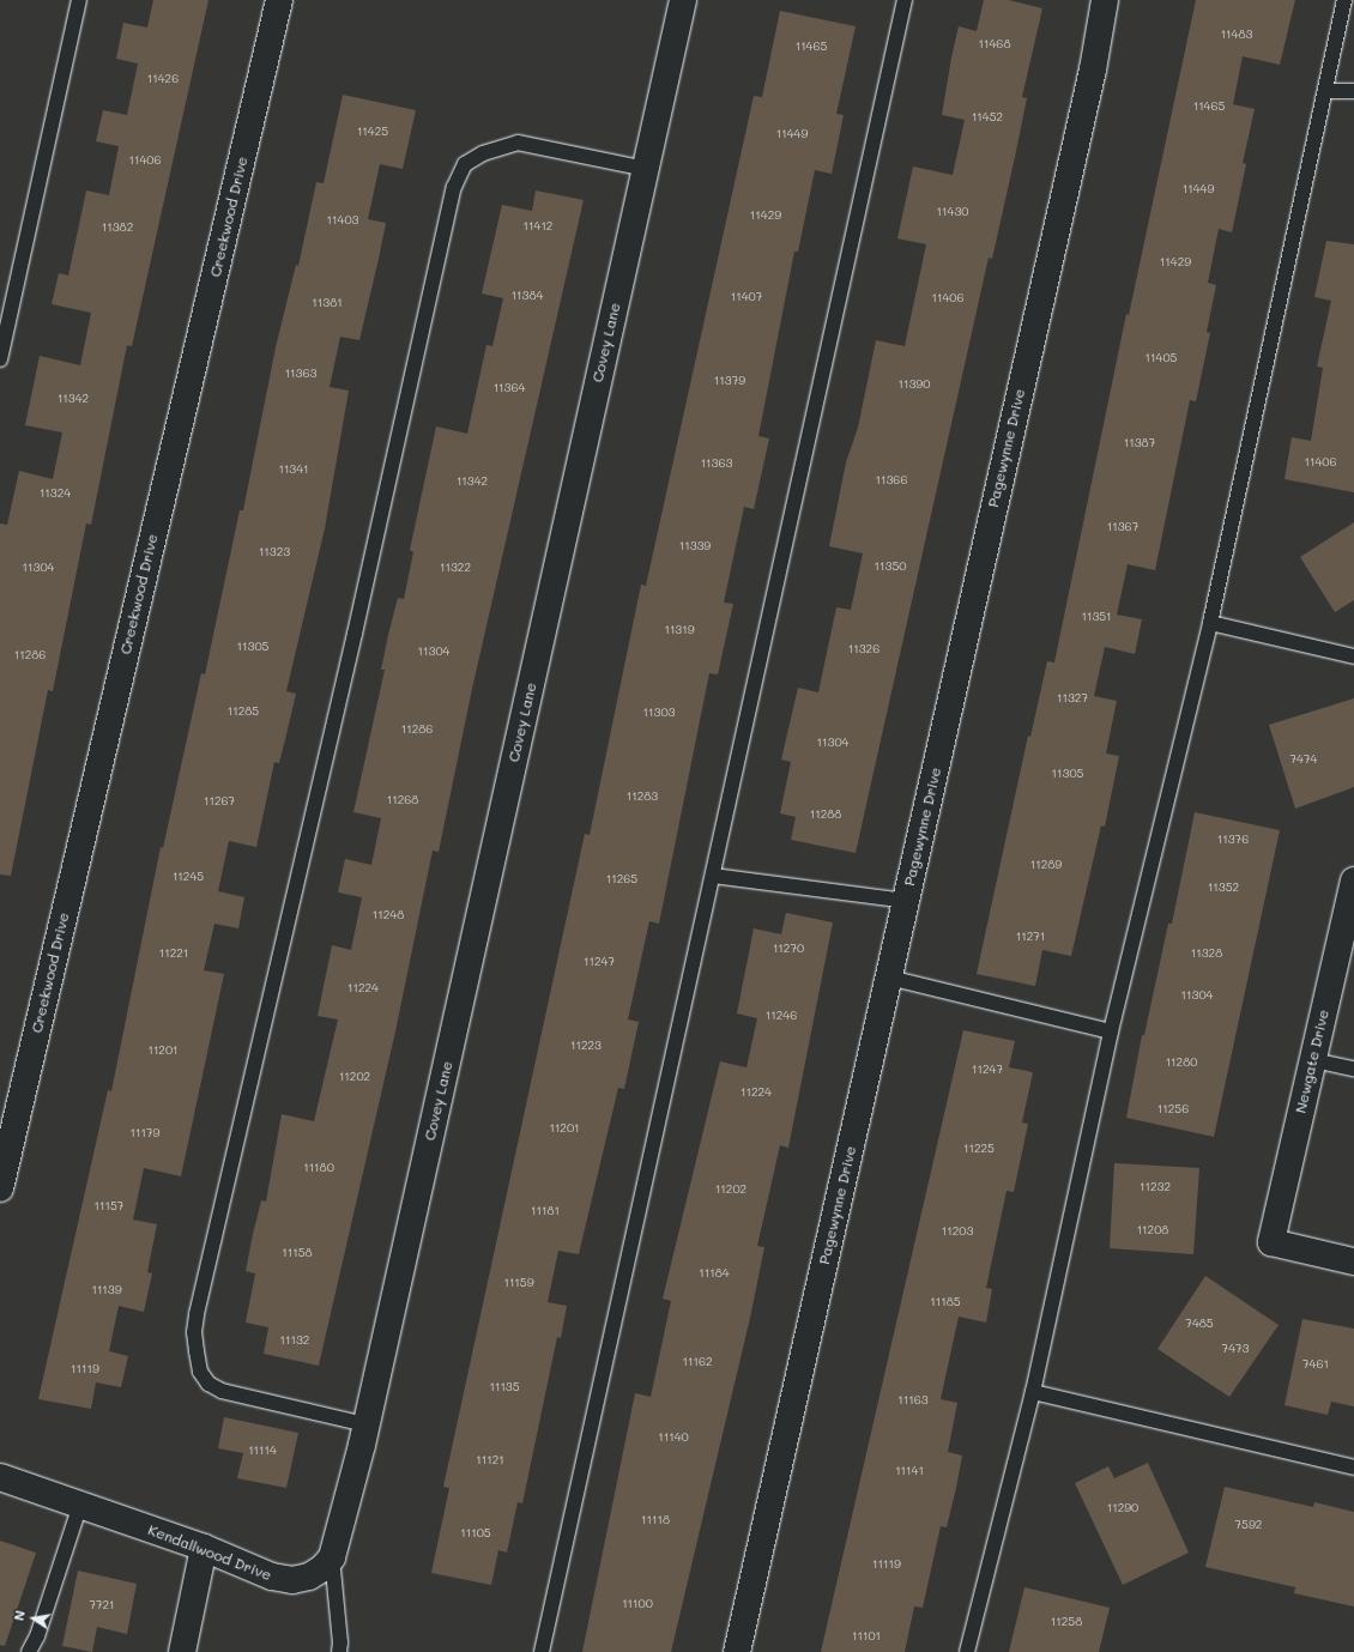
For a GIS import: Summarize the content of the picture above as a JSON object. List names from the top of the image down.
{
  "streets": {
    "street": [
      "Creekwood Drive",
      "Covey Lane",
      "Pagewynne Drive",
      "Newgate Drive",
      "Kendallwood Drive"
    ]
  },
  "house_numbers": [
    "11483",
    "11468",
    "11465",
    "11426",
    "11465",
    "11452",
    "11425",
    "11449",
    "11406",
    "11449",
    "11430",
    "11429",
    "11403",
    "11412",
    "11382",
    "11429",
    "11384",
    "11407",
    "11406",
    "11381",
    "11405",
    "11363",
    "11379",
    "11390",
    "11364",
    "11342",
    "11387",
    "11406",
    "11363",
    "11341",
    "11366",
    "11342",
    "11324",
    "11367",
    "11339",
    "11323",
    "11350",
    "11304",
    "11322",
    "11351",
    "11319",
    "11305",
    "11326",
    "11304",
    "11286",
    "11327",
    "11285",
    "11303",
    "11286",
    "11304",
    "7474",
    "11305",
    "11283",
    "11268",
    "11267",
    "11288",
    "11376",
    "11289",
    "11245",
    "11265",
    "11352",
    "11248",
    "11271",
    "11270",
    "11221",
    "11328",
    "11247",
    "11224",
    "11304",
    "11246",
    "11223",
    "11201",
    "11280",
    "11247",
    "11202",
    "11224",
    "11256",
    "11201",
    "11179",
    "11225",
    "11180",
    "11232",
    "11202",
    "11157",
    "11181",
    "11208",
    "11203",
    "11158",
    "11184",
    "11159",
    "11139",
    "11185",
    "7485",
    "11132",
    "7473",
    "11162",
    "7461",
    "11119",
    "11135",
    "11163",
    "11140",
    "11114",
    "11121",
    "11141",
    "11290",
    "11118",
    "7592",
    "11105",
    "11119",
    "11100",
    "7721",
    "11258",
    "11101"
  ],
  "north": "left"
}
